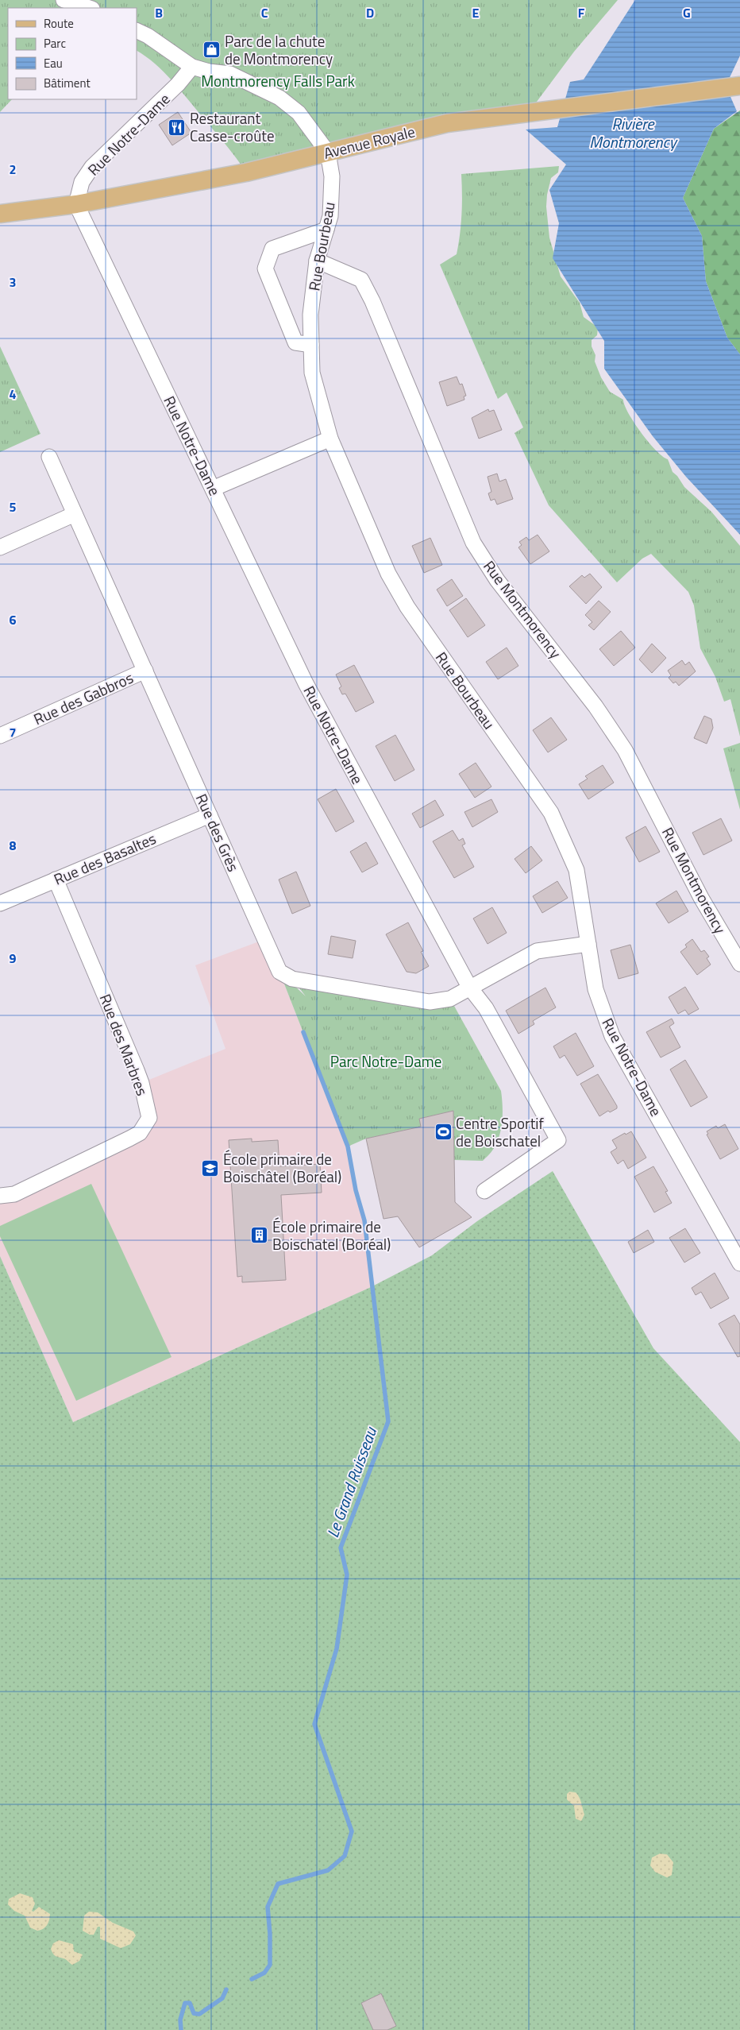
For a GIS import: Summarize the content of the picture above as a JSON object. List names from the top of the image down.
{
  "streets": {
    "main road": ["Avenue Royale"],
    "street": [
      "Rue Notre-Dame",
      "Rue Bourbeau",
      "Rue Montmorency",
      "Rue des Gabbros",
      "Rue des Grès",
      "Rue des Basaltes",
      "Rue des Marbres"
    ]
  },
  "crossings": [
    ["Rue Notre-Dame", "Avenue Royale"],
    ["Rue Notre-Dame", "Rue Bourbeau"],
    ["Rue Notre-Dame", "Rue des Grès"],
    ["Avenue Royale", "Rue Bourbeau"],
    ["Rue Bourbeau", "Rue Montmorency"],
    ["Rue des Gabbros", "Rue des Grès"],
    ["Rue des Grès", "Rue des Basaltes"],
    ["Rue des Basaltes", "Rue des Marbres"]
  ],
  "water": ["Rivière Montmorency", "Le Grand Ruisseau"],
  "parks": ["Montmorency Falls Park", "Parc Notre-Dame"],
  "places": {
    "shop": ["Parc de la chute de Montmorency"],
    "restaurant": ["Restaurant Casse-croûte"],
    "sports": ["Centre Sportif de Boischatel"],
    "school or university": ["École primaire de Boischâtel (Boréal)"],
    "building": ["École primaire de Boischatel (Boréal)"]
  },
  "legend": [
    "Route",
    "Parc",
    "Eau",
    "Bâtiment"
  ],
  "grid": {
    "columns": [
      "B",
      "C",
      "D",
      "E",
      "F",
      "G"
    ],
    "rows": [
      "2",
      "3",
      "4",
      "5",
      "6",
      "7",
      "8",
      "9"
    ]
  }
}
